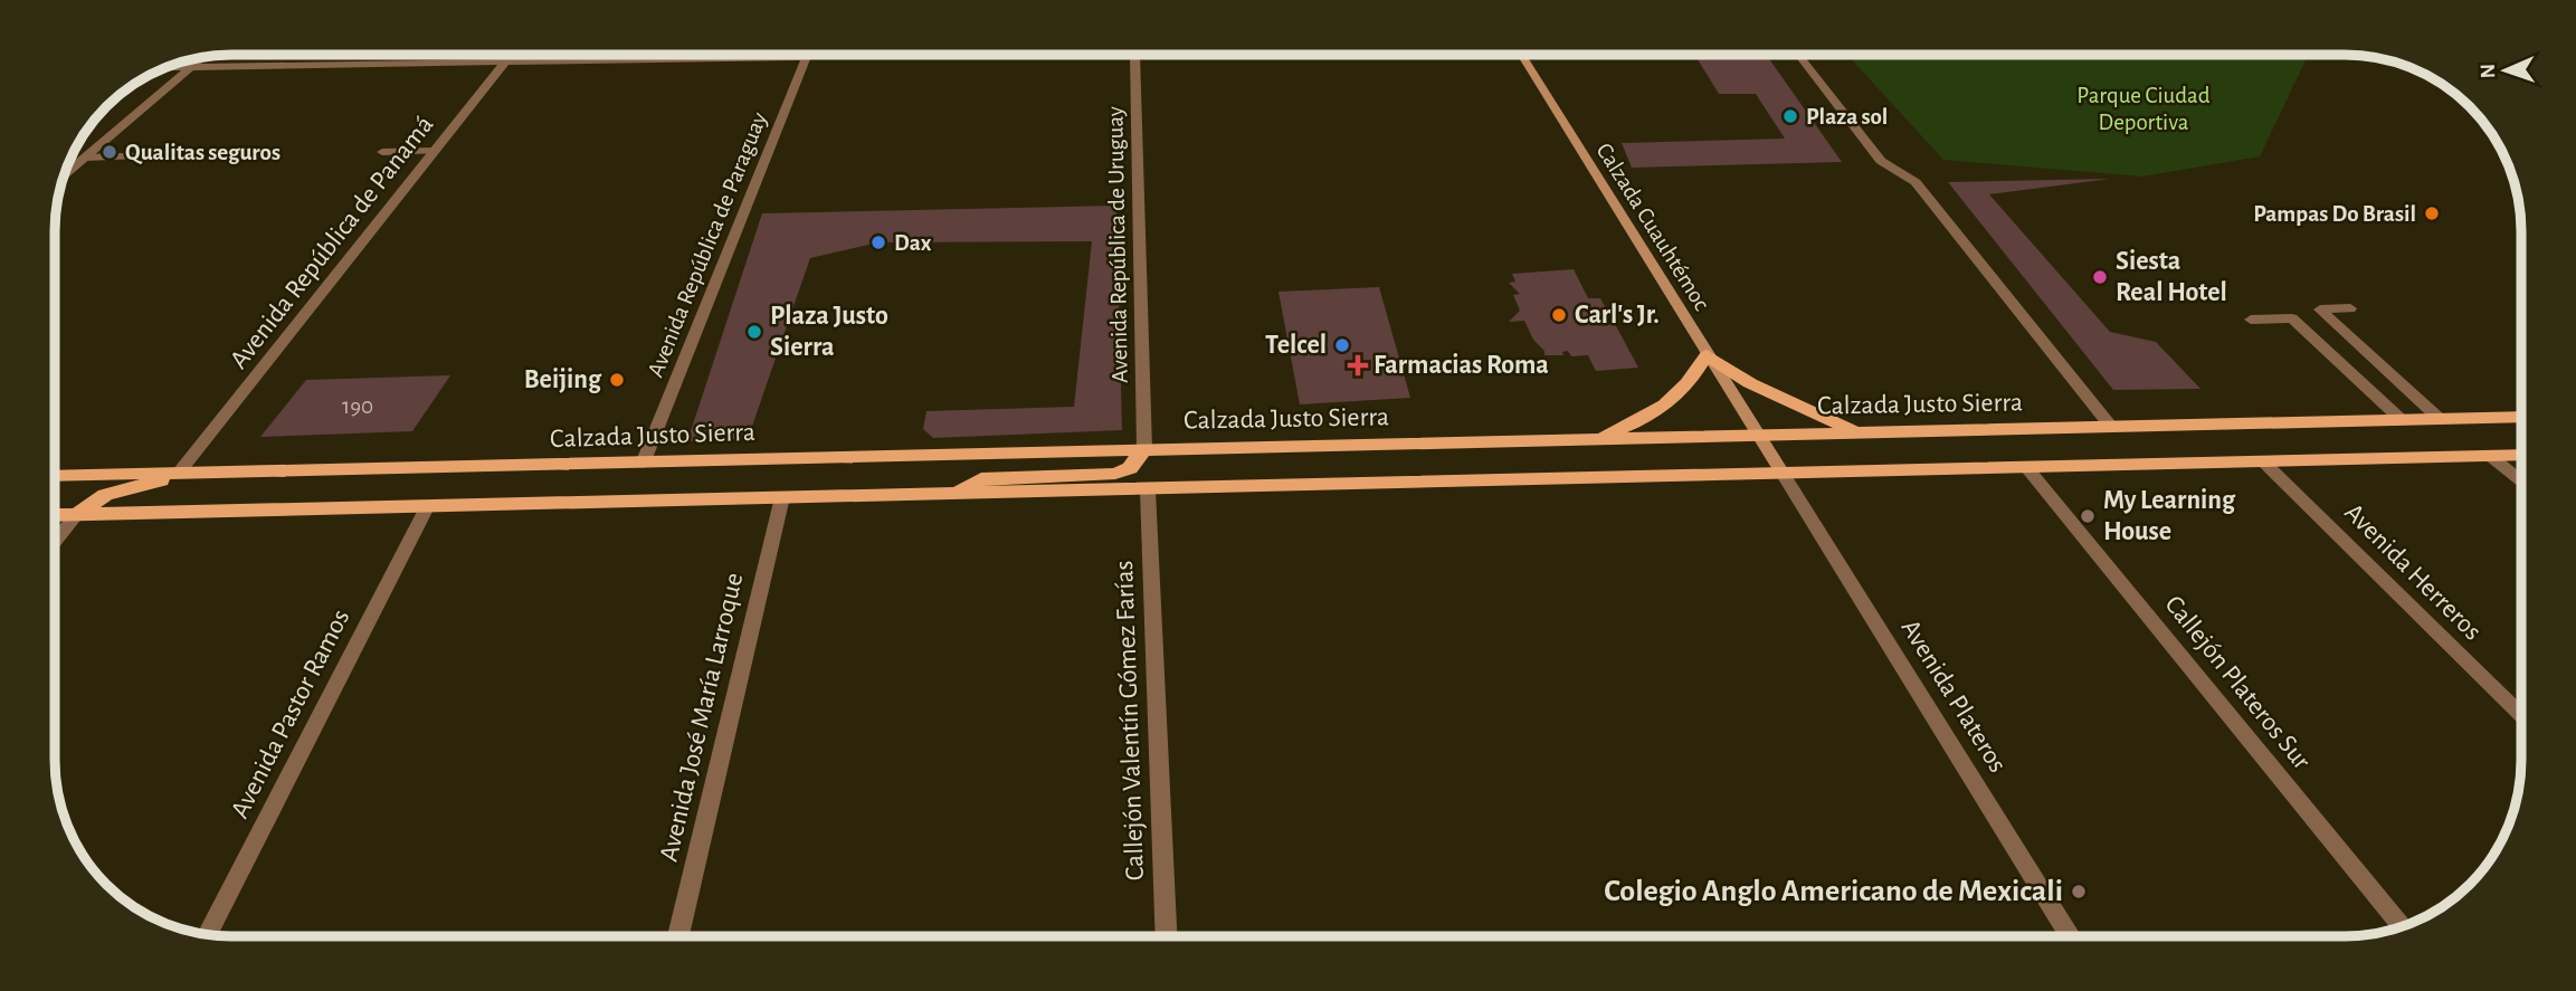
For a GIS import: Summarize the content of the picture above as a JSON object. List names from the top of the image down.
{
  "streets": {
    "main road": ["Calzada Cuauhtémoc", "Calzada Justo Sierra"],
    "street": [
      "Avenida República de Panamá",
      "Avenida República de Paraguay",
      "Avenida República de Uruguay",
      "Avenida Herreros",
      "Callejón Plateros Sur",
      "Avenida Plateros",
      "Avenida Pastor Ramos",
      "Avenida José María Larroque",
      "Callejón Valentín Gómez Farías"
    ]
  },
  "crossings": [
    ["Calzada Cuauhtémoc", "Calzada Justo Sierra"],
    ["Calzada Cuauhtémoc", "Avenida Plateros"],
    ["Avenida República de Panamá", "Calzada Justo Sierra"],
    ["Avenida República de Paraguay", "Calzada Justo Sierra"],
    ["Avenida República de Uruguay", "Calzada Justo Sierra"]
  ],
  "parks": ["Parque Ciudad Deportiva"],
  "places": {
    "other": [
      "Plaza sol",
      "Qualitas seguros",
      "Pampas Do Brasil",
      "Dax",
      "Siesta Real Hotel",
      "Carl's Jr.",
      "Plaza Justo Sierra",
      "Telcel",
      "Beijing",
      "My Learning House",
      "Colegio Anglo Americano de Mexicali"
    ],
    "health": ["Farmacias Roma"]
  },
  "house_numbers": ["190"],
  "north": "left"
}
